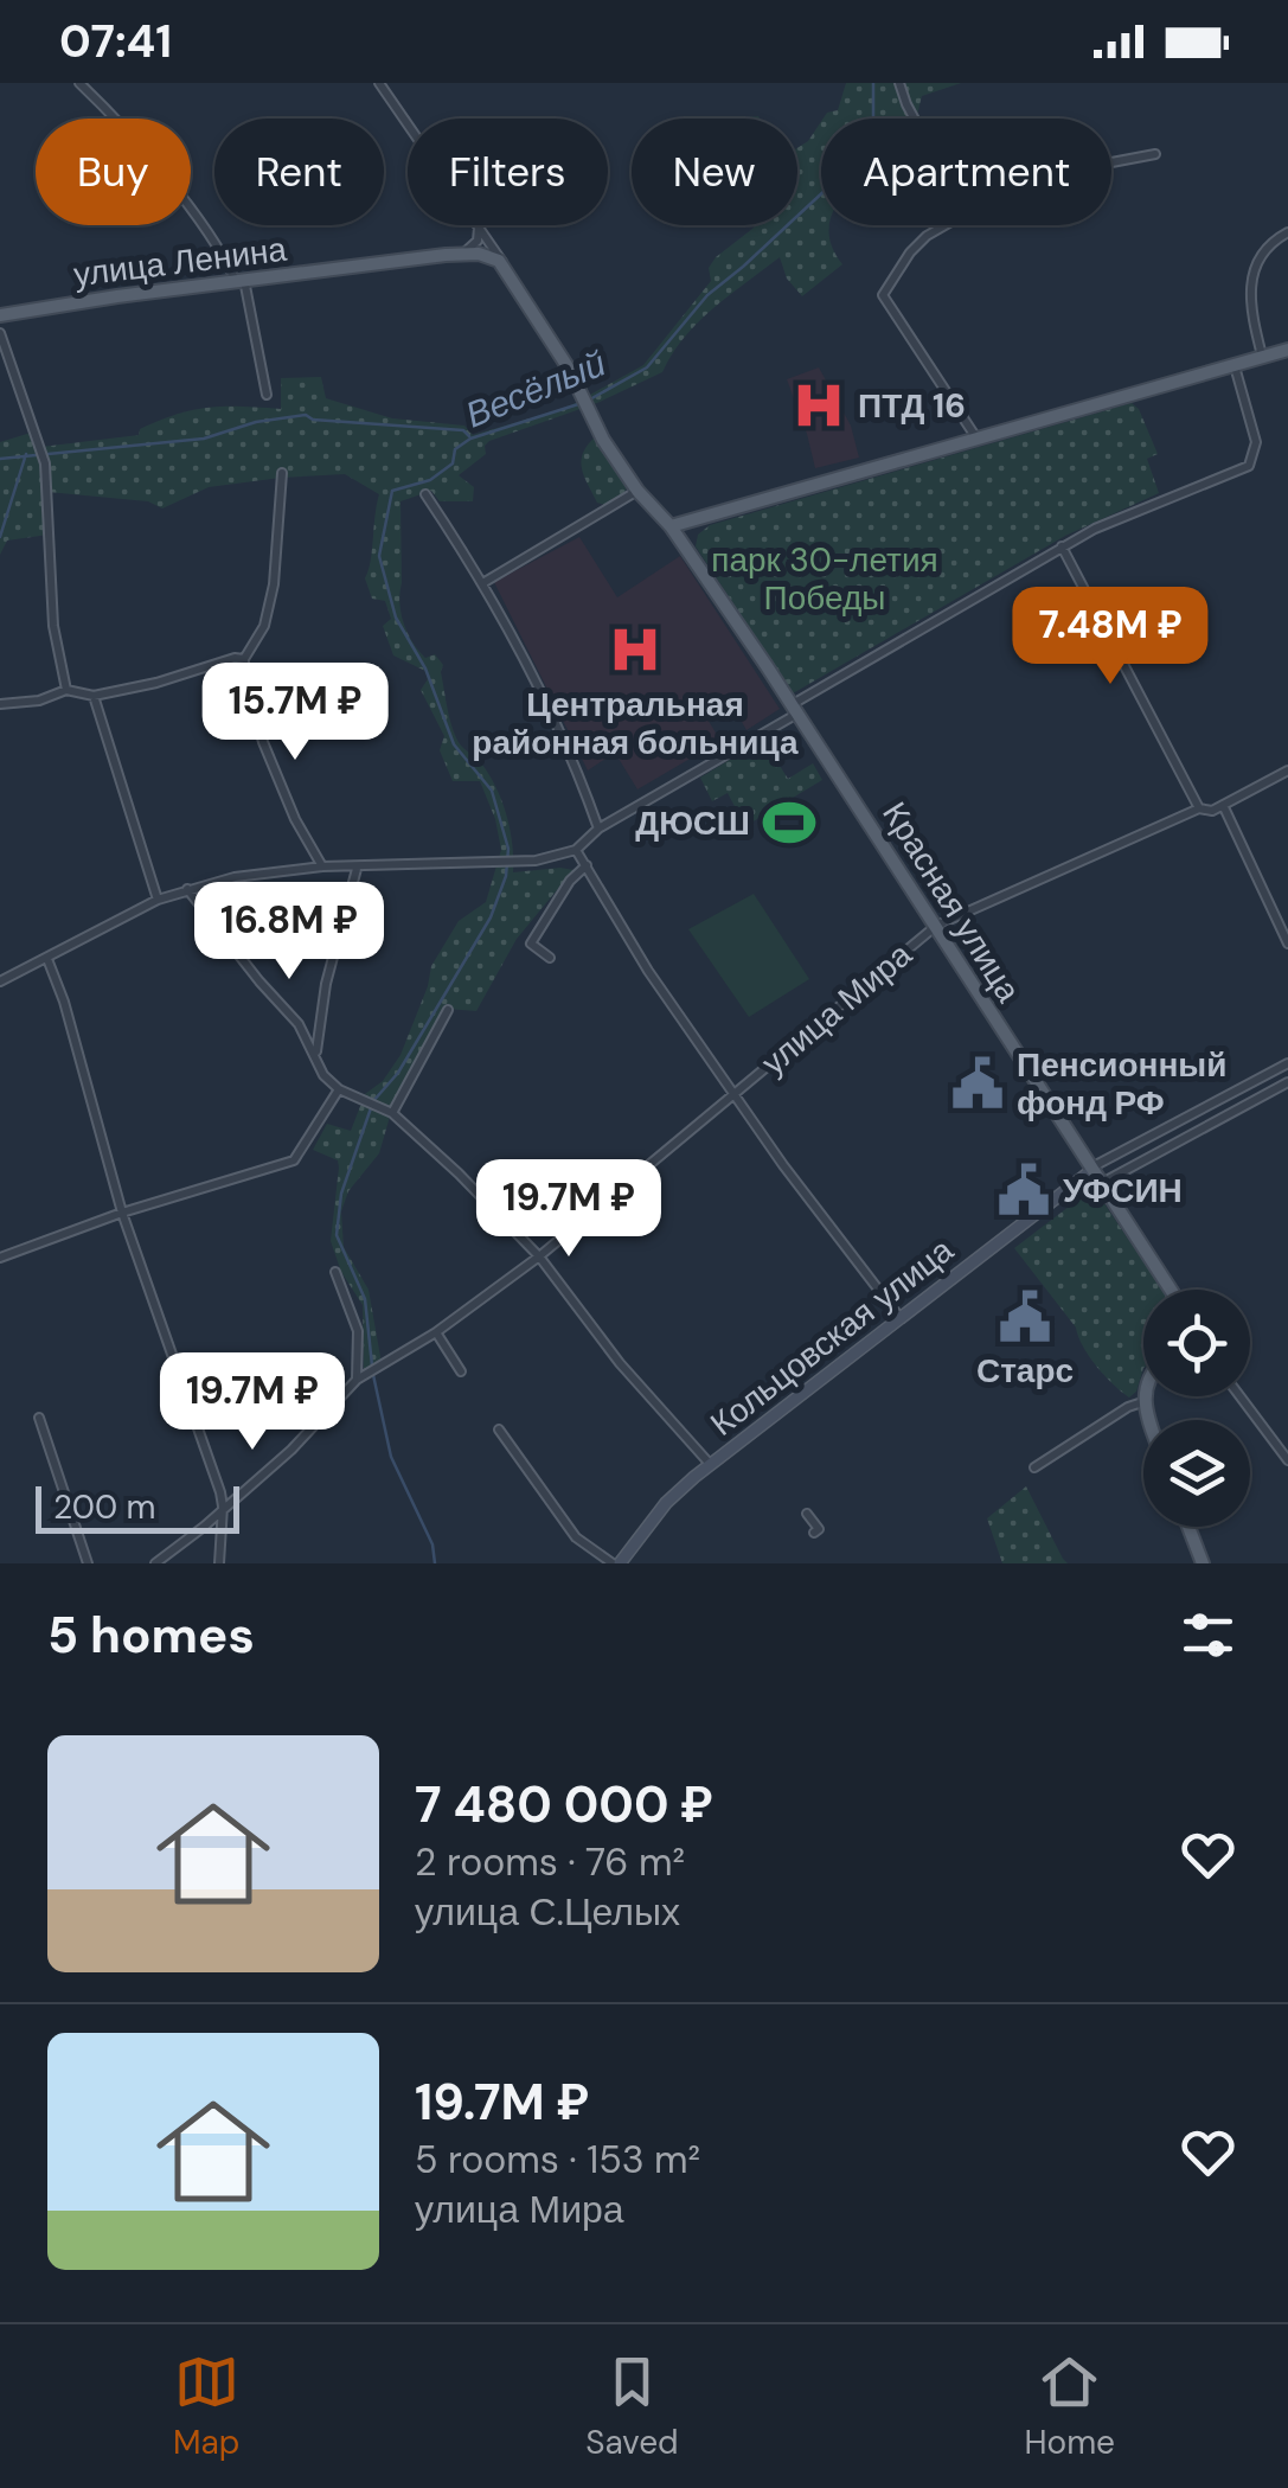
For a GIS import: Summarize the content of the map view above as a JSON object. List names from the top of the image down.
{
  "streets": {
    "main road": ["улица Ленина", "Красная улица", "Кольцовская улица"],
    "street": ["улица Мира"]
  },
  "crossings": [
    ["улица Ленина", "Красная улица"],
    ["Красная улица", "улица Мира"],
    ["Красная улица", "Кольцовская улица"]
  ],
  "water": ["Весёлый"],
  "parks": ["парк 30-летия Победы"],
  "places": {
    "hospital": ["ПТД 16", "Центральная районная больница"],
    "sports": ["ДЮСШ"],
    "public building": ["Пенсионный фонд РФ", "УФСИН", "Старс"]
  },
  "scale_bar": "200 m",
  "page": {
    "status": "07:41",
    "chip": [
      "Buy",
      "Rent",
      "Filters",
      "New",
      "Apartment"
    ],
    "price": [
      "7.48M ₽",
      "15.7M ₽",
      "16.8M ₽",
      "19.7M ₽",
      "19.7M ₽"
    ],
    "scale": "200 m",
    "heading": "5 homes",
    "list": [
      {
        "name": "7 480 000 ₽",
        "note": "2 rooms · 76 m² · улица С.Целых"
      },
      {
        "name": "19.7M ₽",
        "note": "5 rooms · 153 m² · улица Мира"
      }
    ],
    "tabs": ["Map", "Saved", "Home"]
  }
}
